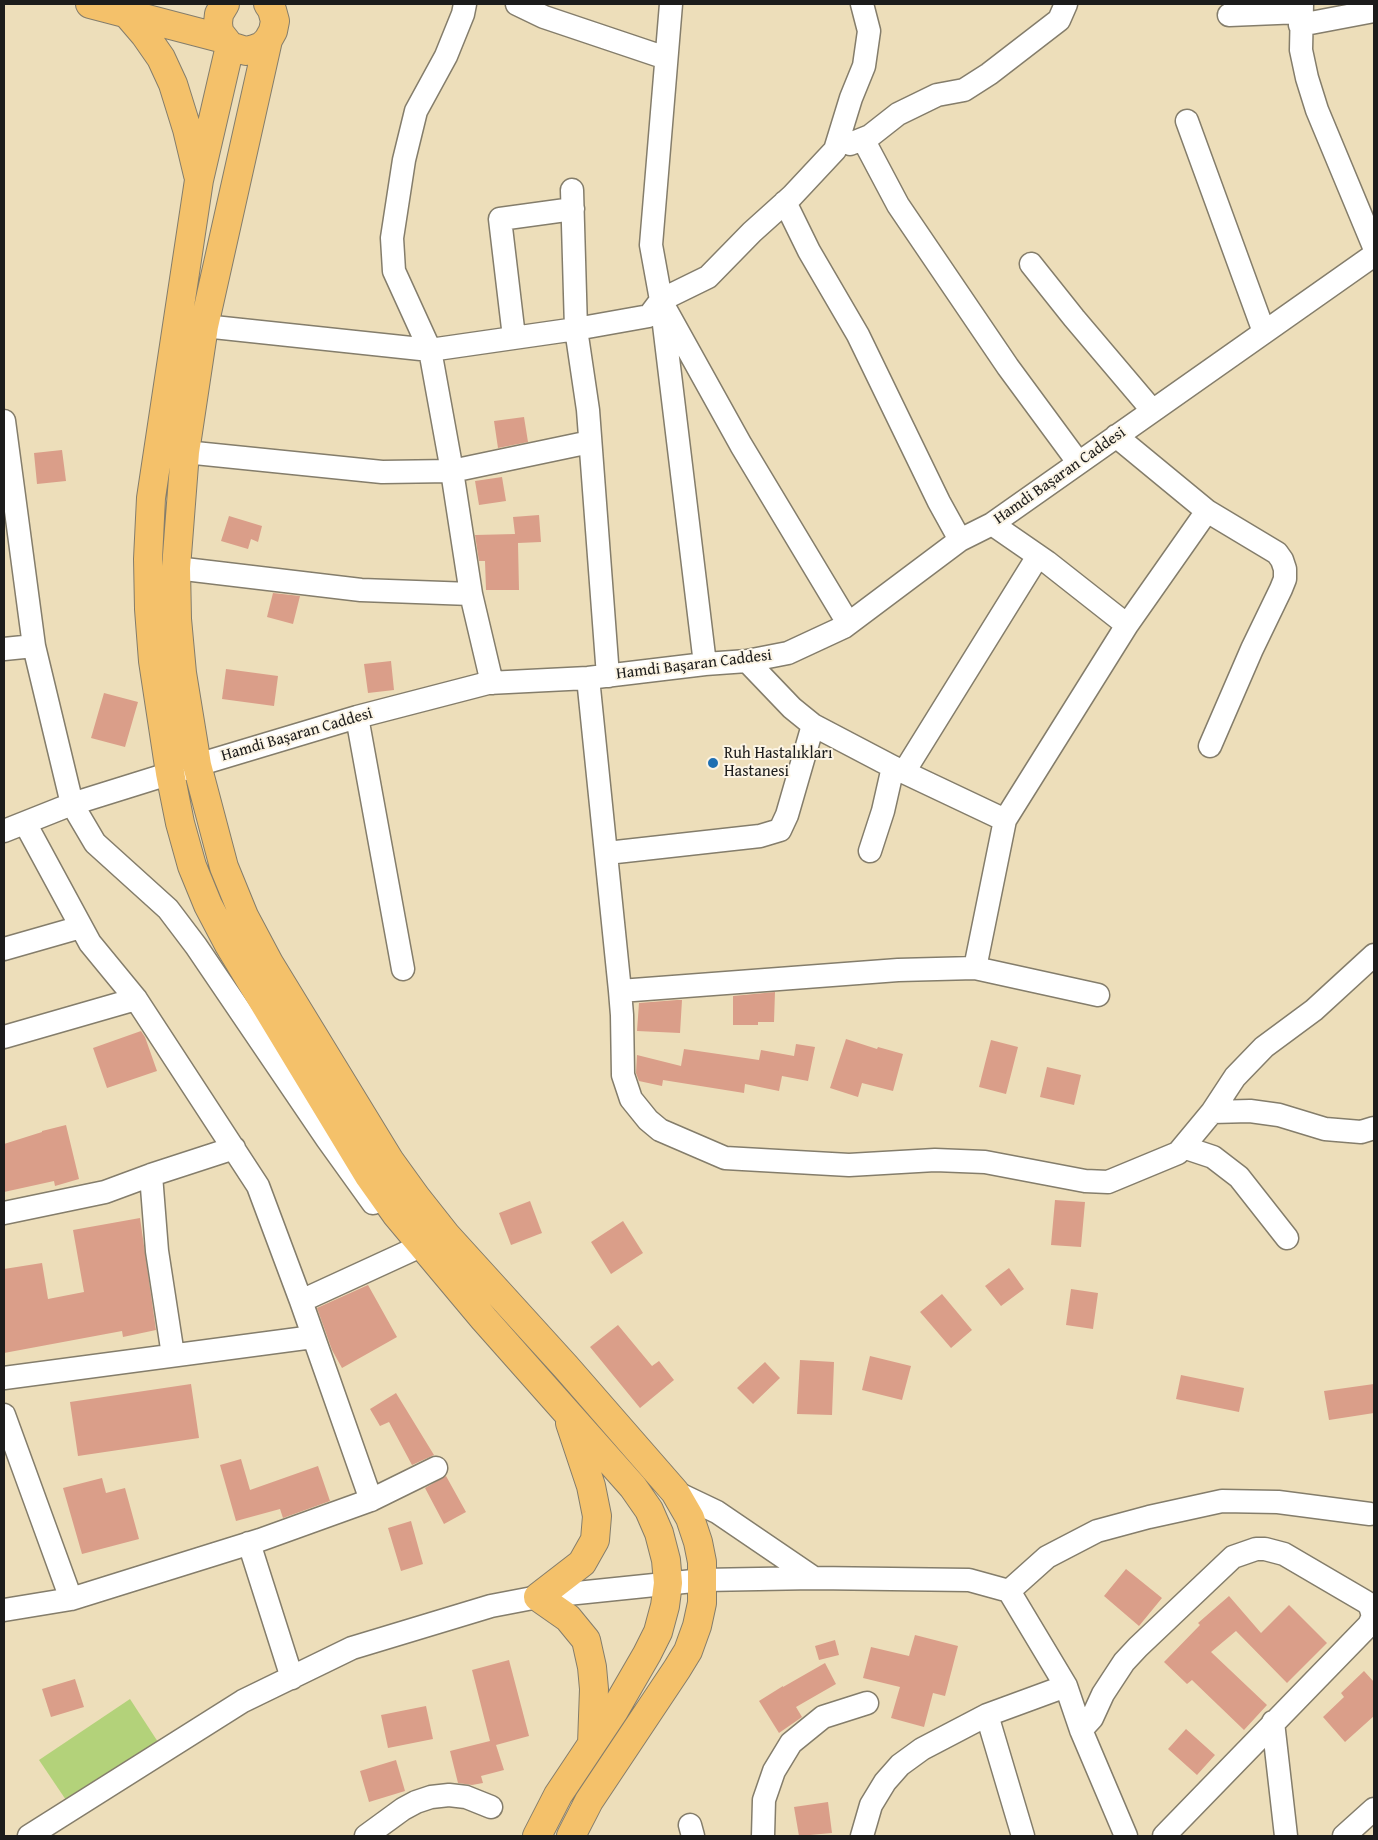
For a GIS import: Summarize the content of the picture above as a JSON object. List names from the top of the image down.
{
  "streets": {
    "street": ["Hamdi Başaran Caddesi"]
  },
  "places": ["Ruh Hastalıkları Hastanesi"]
}
